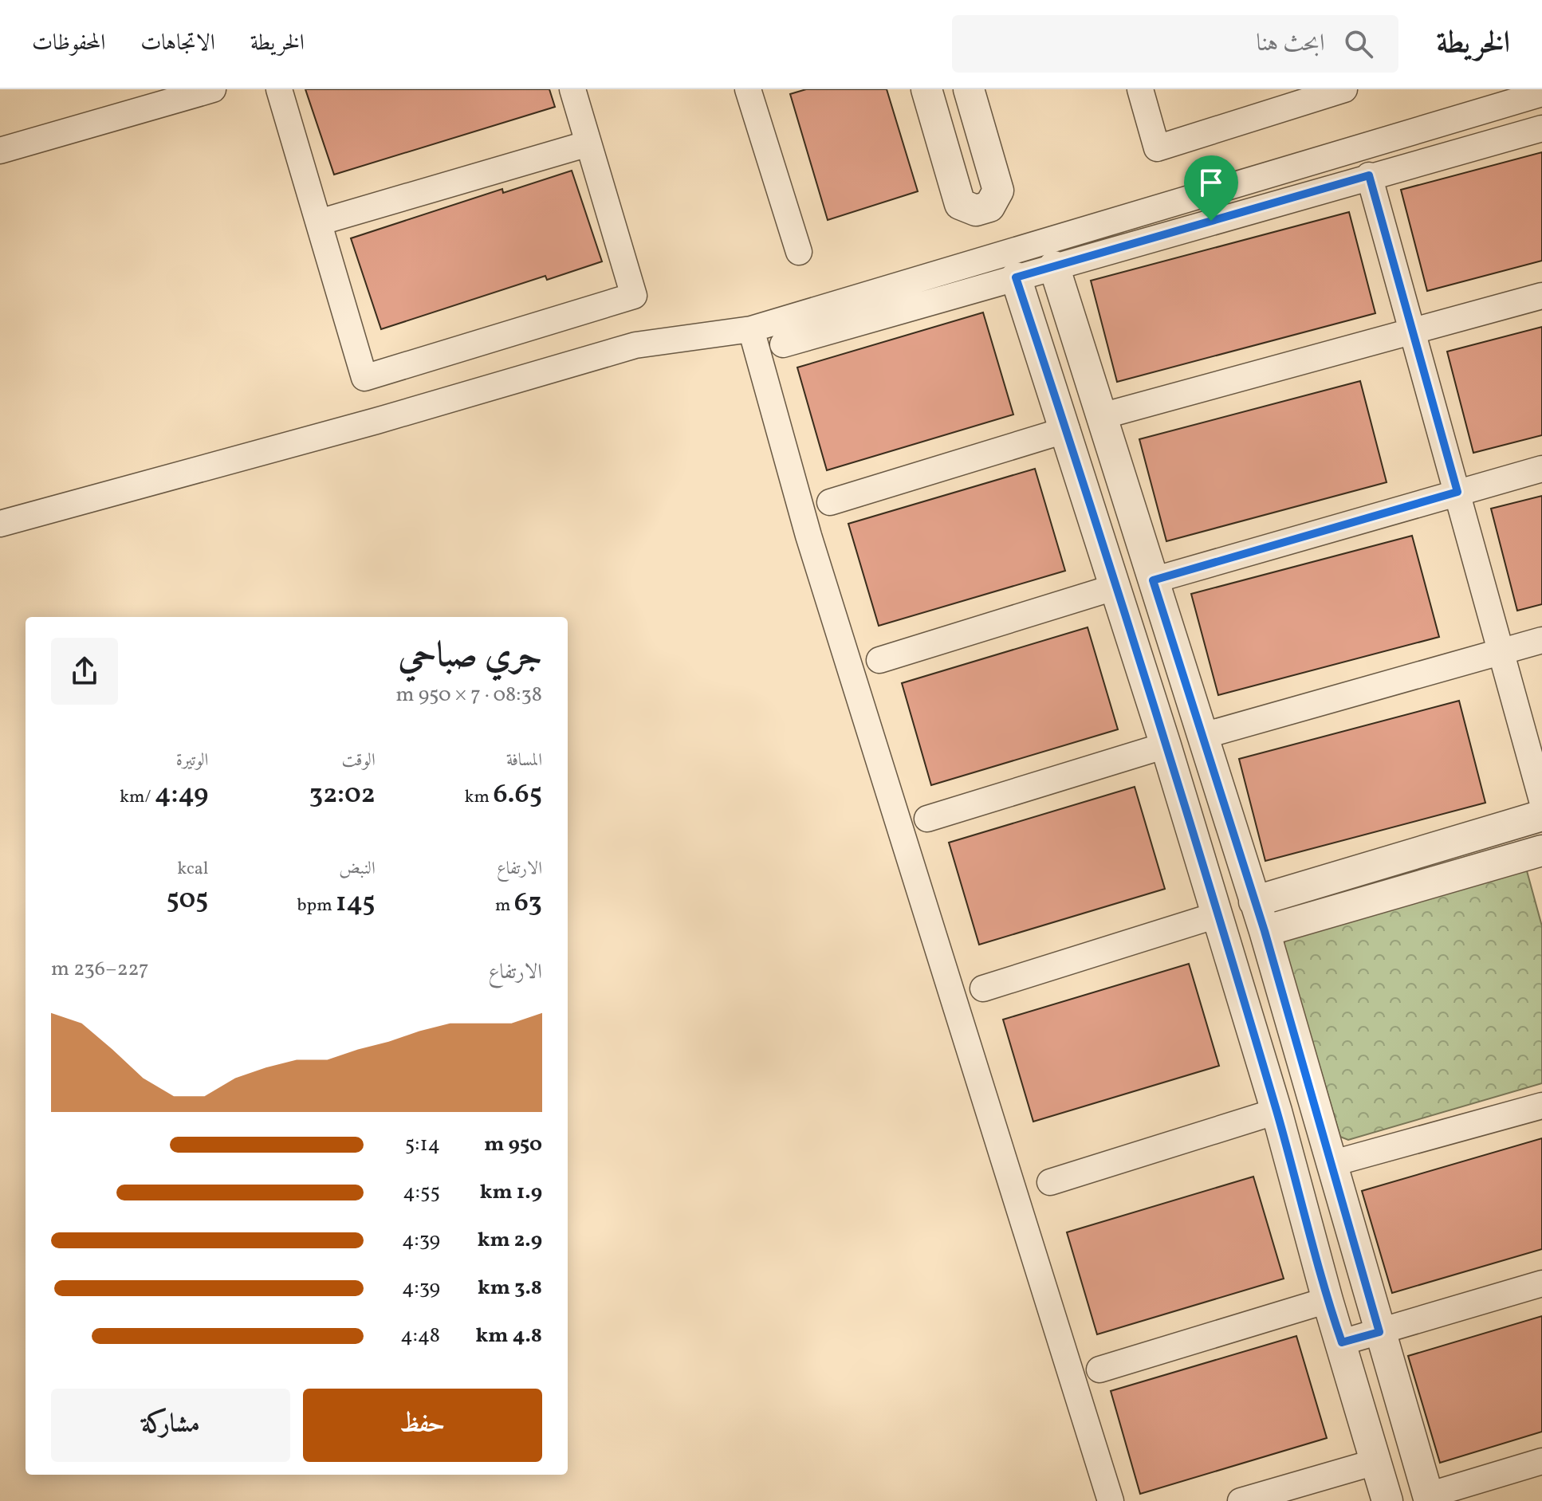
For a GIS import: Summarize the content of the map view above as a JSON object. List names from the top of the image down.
{
  "page": {
    "header": "الخريطة",
    "search": "ابحث هنا",
    "nav": ["الخريطة", "الاتجاهات", "المحفوظات"],
    "heading": ["جري صباحي", "08:38 · 7 × 950 m"],
    "stats": [
      ["المسافة", "6.65 km"],
      ["الوقت", "32:02"],
      ["الوتيرة", "4:49 /km"],
      ["الارتفاع", "63 m"],
      ["النبض", "145 bpm"],
      ["kcal", "505"]
    ],
    "chart": ["الارتفاع", "227–236 m"],
    "list": [
      {
        "name": "950 m",
        "note": "5:14"
      },
      {
        "name": "1.9 km",
        "note": "4:55"
      },
      {
        "name": "2.9 km",
        "note": "4:39"
      },
      {
        "name": "3.8 km",
        "note": "4:39"
      },
      {
        "name": "4.8 km",
        "note": "4:48"
      }
    ],
    "buttons": ["حفظ", "مشاركة"]
  }
}
